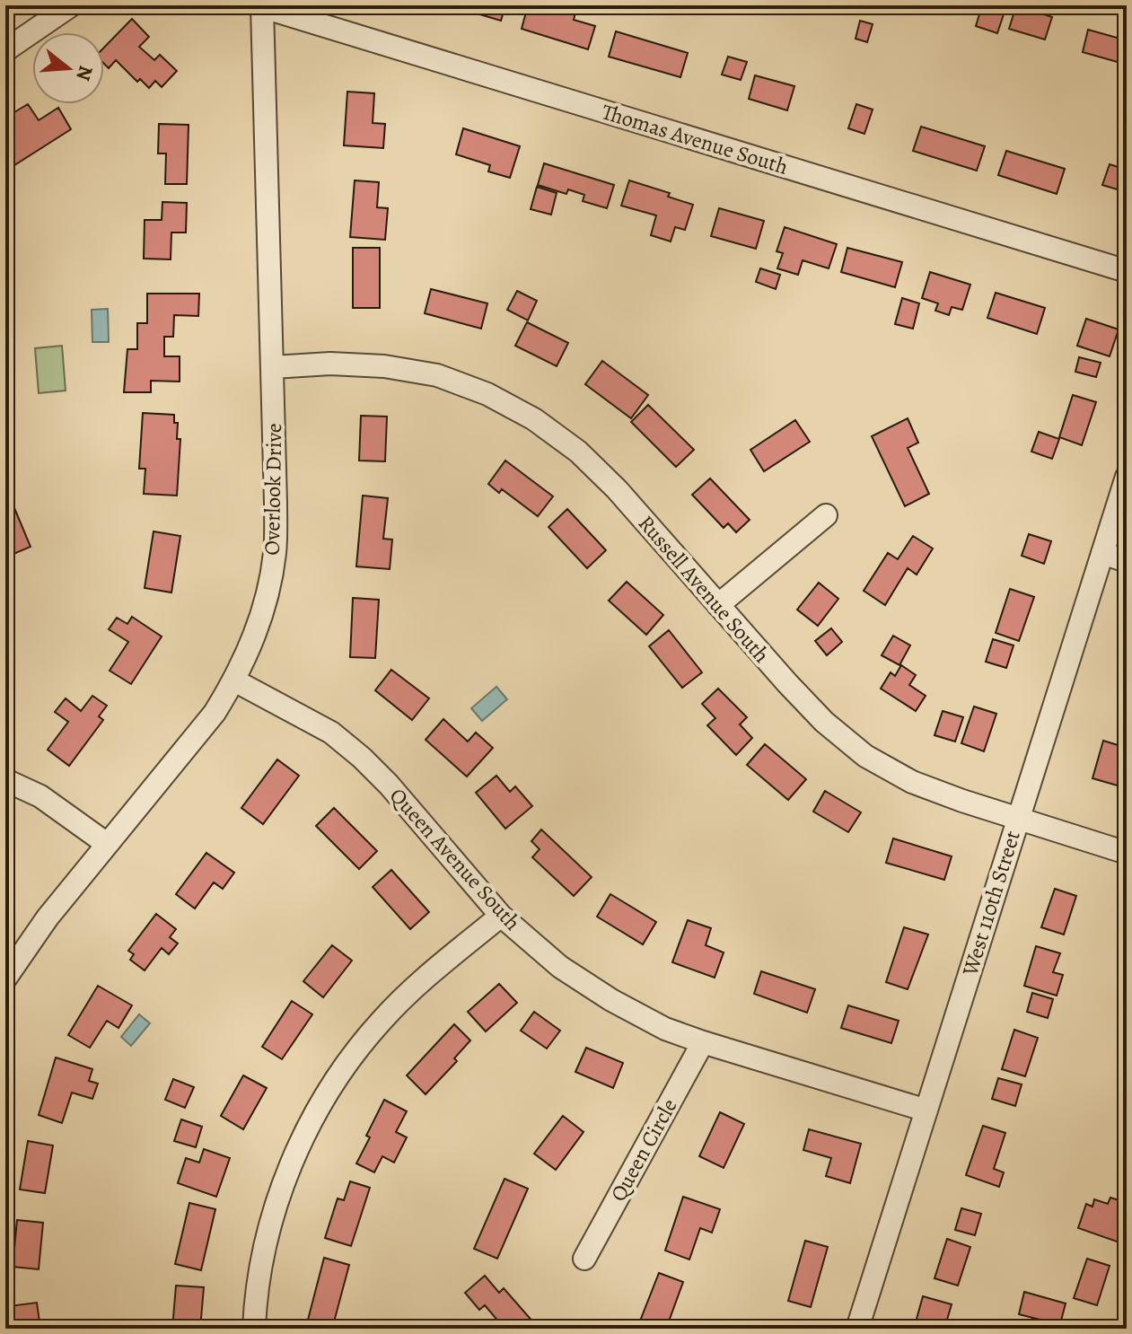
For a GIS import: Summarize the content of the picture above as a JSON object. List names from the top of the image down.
{
  "streets": {
    "street": [
      "Thomas Avenue South",
      "Overlook Drive",
      "Russell Avenue South",
      "Queen Avenue South",
      "West 110th Street",
      "Queen Circle"
    ]
  },
  "crossings": [
    ["Thomas Avenue South", "Overlook Drive"],
    ["Overlook Drive", "Russell Avenue South"],
    ["Overlook Drive", "Queen Avenue South"],
    ["Russell Avenue South", "West 110th Street"],
    ["Queen Avenue South", "West 110th Street"],
    ["Queen Avenue South", "Queen Circle"]
  ],
  "north": "right"
}
